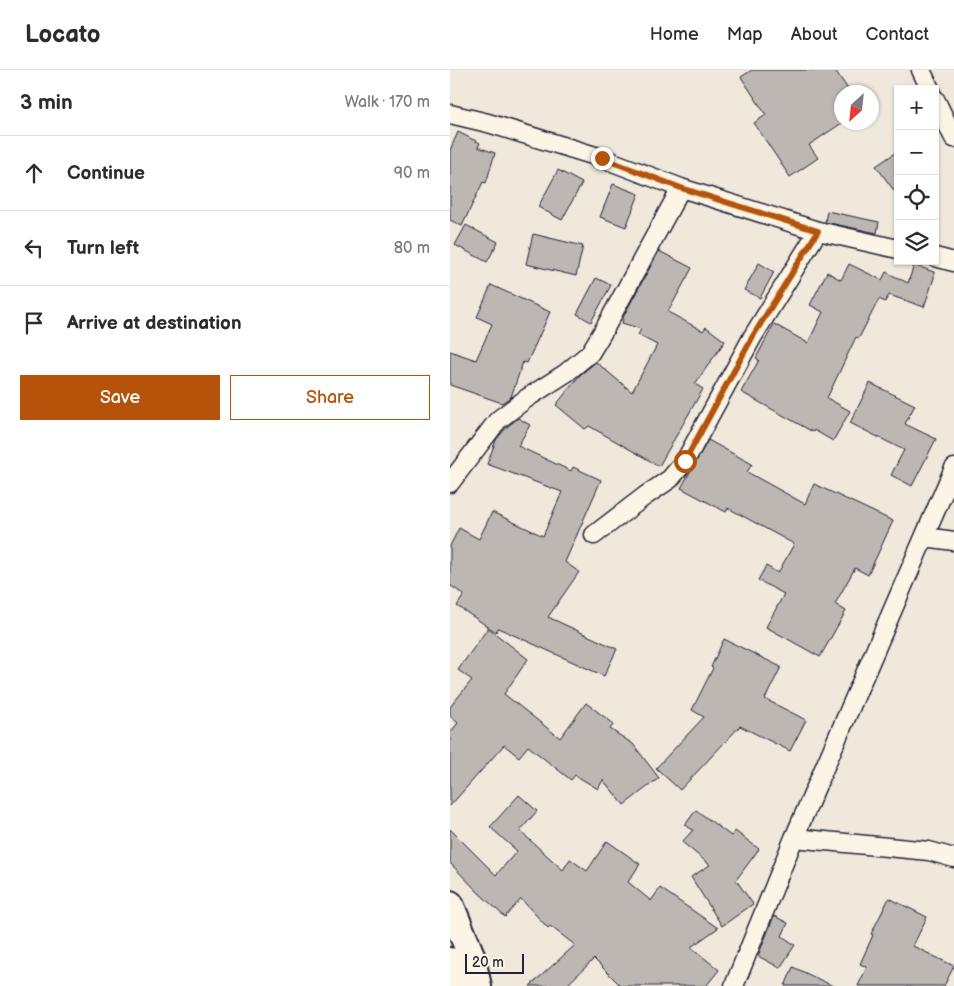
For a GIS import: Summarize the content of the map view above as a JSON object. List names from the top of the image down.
{
  "scale_bar": "20 m",
  "north": "bottom left",
  "page": {
    "header": "Locato",
    "nav": [
      "Home",
      "Map",
      "About",
      "Contact"
    ],
    "heading": ["3 min", "Walk · 170 m"],
    "map_buttons": ["+", "−"],
    "list": [
      ["Continue", "90 m"],
      ["Turn left", "80 m"],
      "Arrive at destination"
    ],
    "buttons": ["Save", "Share"],
    "scale": "20 m"
  }
}
